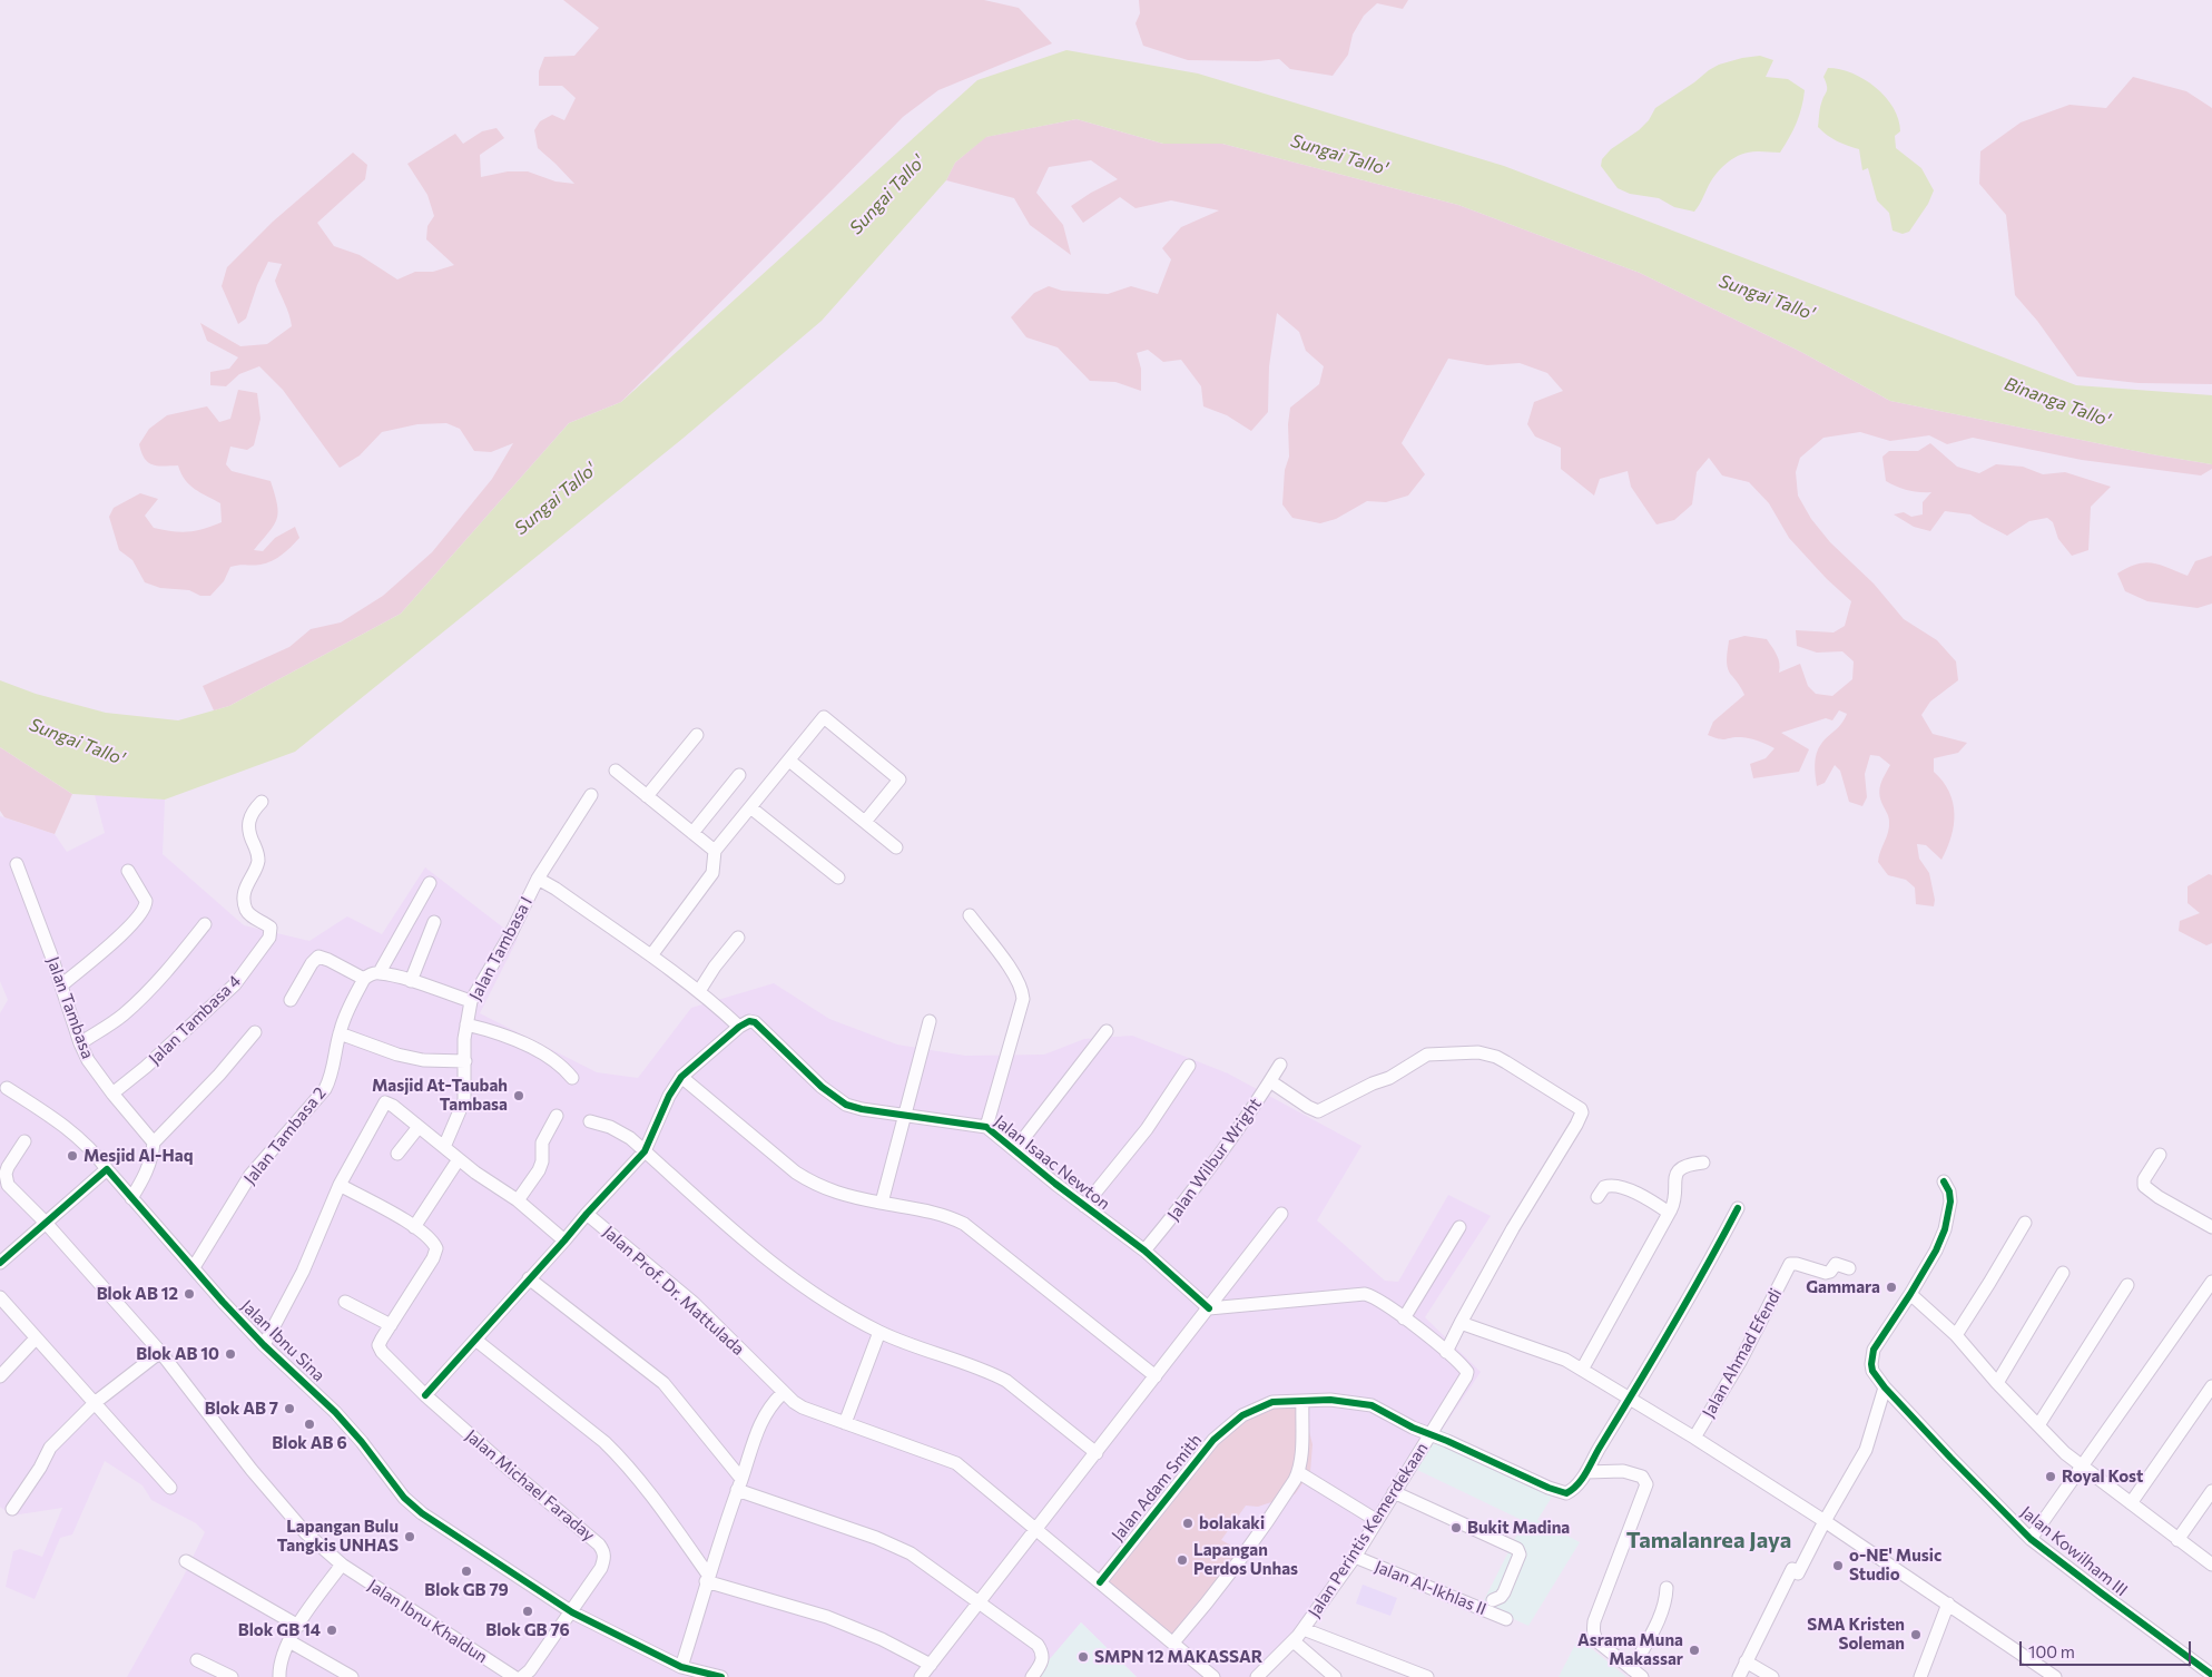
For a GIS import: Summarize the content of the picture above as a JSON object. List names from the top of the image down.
{
  "streets": {
    "street": [
      "Jalan Tambasa I",
      "Jalan Tambasa",
      "Jalan Tambasa 4",
      "Jalan Tambasa 2",
      "Jalan Wilbur Wright",
      "Jalan Isaac Newton",
      "Jalan Prof. Dr. Mattulada",
      "Jalan Ibnu Sina",
      "Jalan Ahmad Efendi",
      "Jalan Michael Faraday",
      "Jalan Adam Smith",
      "Jalan Perintis Kemerdekaan",
      "Jalan Kowilham III",
      "Jalan Al-Ikhlas II",
      "Jalan Ibnu Khaldun"
    ]
  },
  "crossings": [
    ["Jalan Tambasa I", "Jalan Isaac Newton"],
    ["Jalan Tambasa", "Jalan Tambasa 4"],
    ["Jalan Tambasa 2", "Jalan Ibnu Sina"],
    ["Jalan Wilbur Wright", "Jalan Isaac Newton"],
    ["Jalan Prof. Dr. Mattulada", "Jalan Adam Smith"],
    ["Jalan Ibnu Sina", "Jalan Michael Faraday"],
    ["Jalan Adam Smith", "Jalan Perintis Kemerdekaan"],
    ["Jalan Perintis Kemerdekaan", "Jalan Al-Ikhlas II"]
  ],
  "districts": ["Tamalanrea Jaya"],
  "water": ["Sungai Tallo'", "Binanga Tallo'"],
  "places": [
    "Masjid At-Taubah Tambasa",
    "Mesjid Al-Haq",
    "Gammara",
    "Blok AB 12",
    "Blok AB 10",
    "Blok AB 7",
    "Blok AB 6",
    "Royal Kost",
    "bolakaki",
    "Bukit Madina",
    "Lapangan Bulu Tangkis UNHAS",
    "Lapangan Perdos Unhas",
    "o-NE' Music Studio",
    "Blok GB 79",
    "Blok GB 76",
    "Blok GB 14",
    "SMA Kristen Soleman",
    "Asrama Muna Makassar",
    "SMPN 12 MAKASSAR"
  ],
  "scale_bar": "100 m"
}
